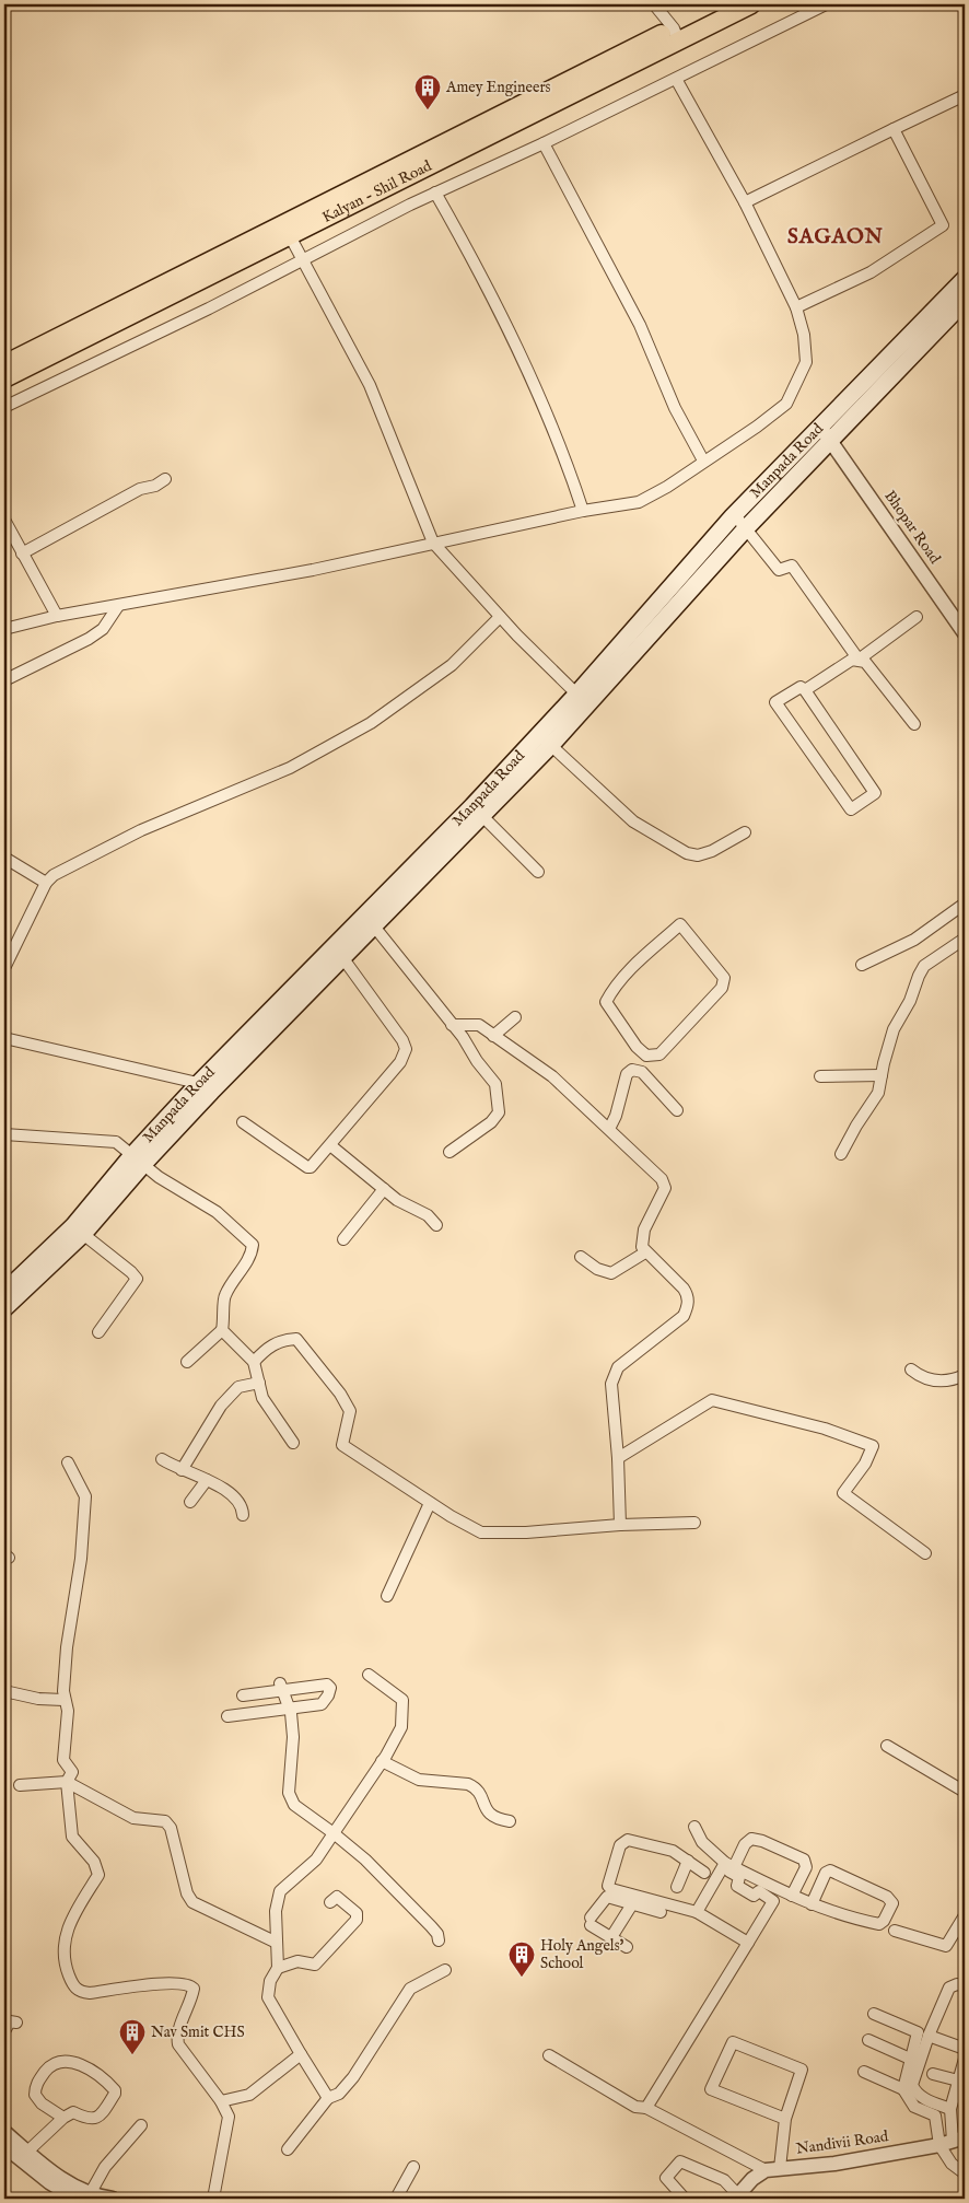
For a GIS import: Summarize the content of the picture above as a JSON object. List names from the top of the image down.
{
  "streets": {
    "main road": ["Kalyan - Shil Road", "Manpada Road"],
    "street": ["Bhopar Road", "Nandivii Road"]
  },
  "crossings": [
    ["Manpada Road", "Bhopar Road"]
  ],
  "districts": ["SAGAON"],
  "places": {
    "building": ["Amey Engineers", "Holy Angels' School", "Nav Smit CHS"]
  }
}
